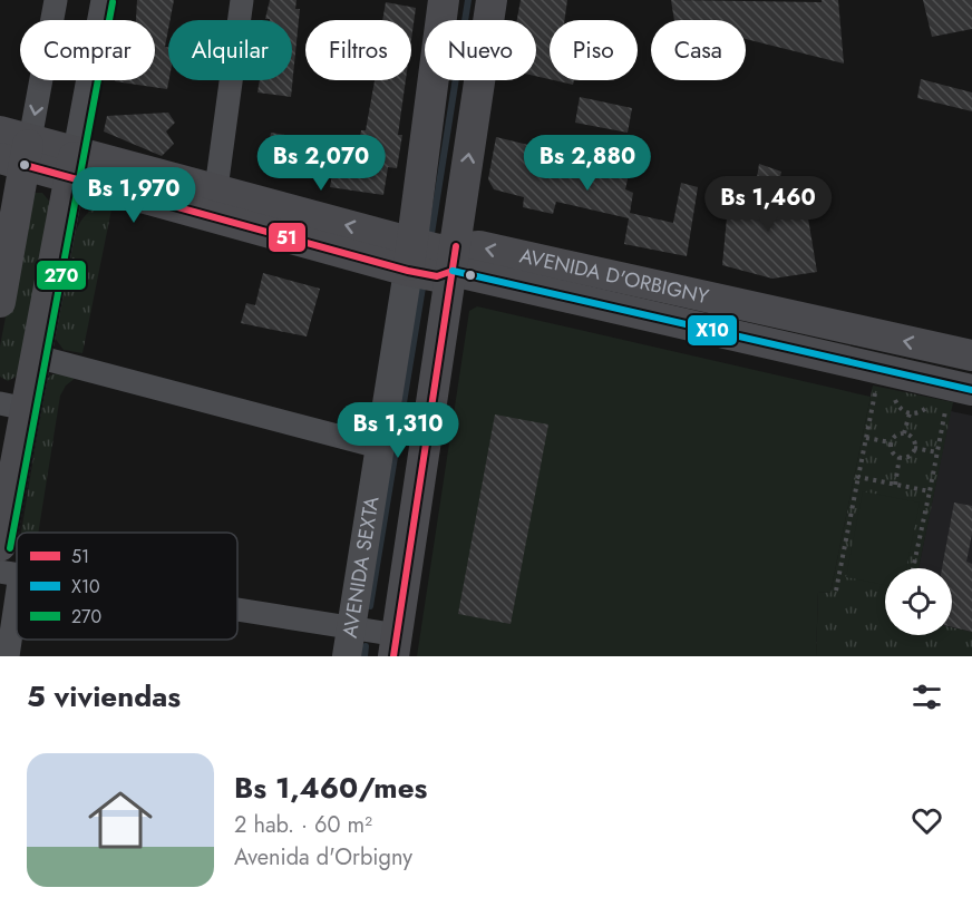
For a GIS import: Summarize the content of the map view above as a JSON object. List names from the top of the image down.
{
  "streets": {
    "main road": ["AVENIDA D'ORBIGNY", "AVENIDA SEXTA"]
  },
  "crossings": [
    ["AVENIDA D'ORBIGNY", "AVENIDA SEXTA"]
  ],
  "lines": ["transit line 270", "transit line 51", "transit line X10"],
  "legend": ["51", "X10", "270"],
  "page": {
    "chip": [
      "Comprar",
      "Alquilar",
      "Filtros",
      "Nuevo",
      "Piso",
      "Casa"
    ],
    "price": [
      "Bs 2,070",
      "Bs 2,880",
      "Bs 1,970",
      "Bs 1,460",
      "Bs 1,310"
    ],
    "heading": "5 viviendas",
    "list": [
      {
        "name": "Bs 1,460/mes",
        "note": "2 hab. · 60 m² · Avenida d'Orbigny"
      }
    ]
  }
}
